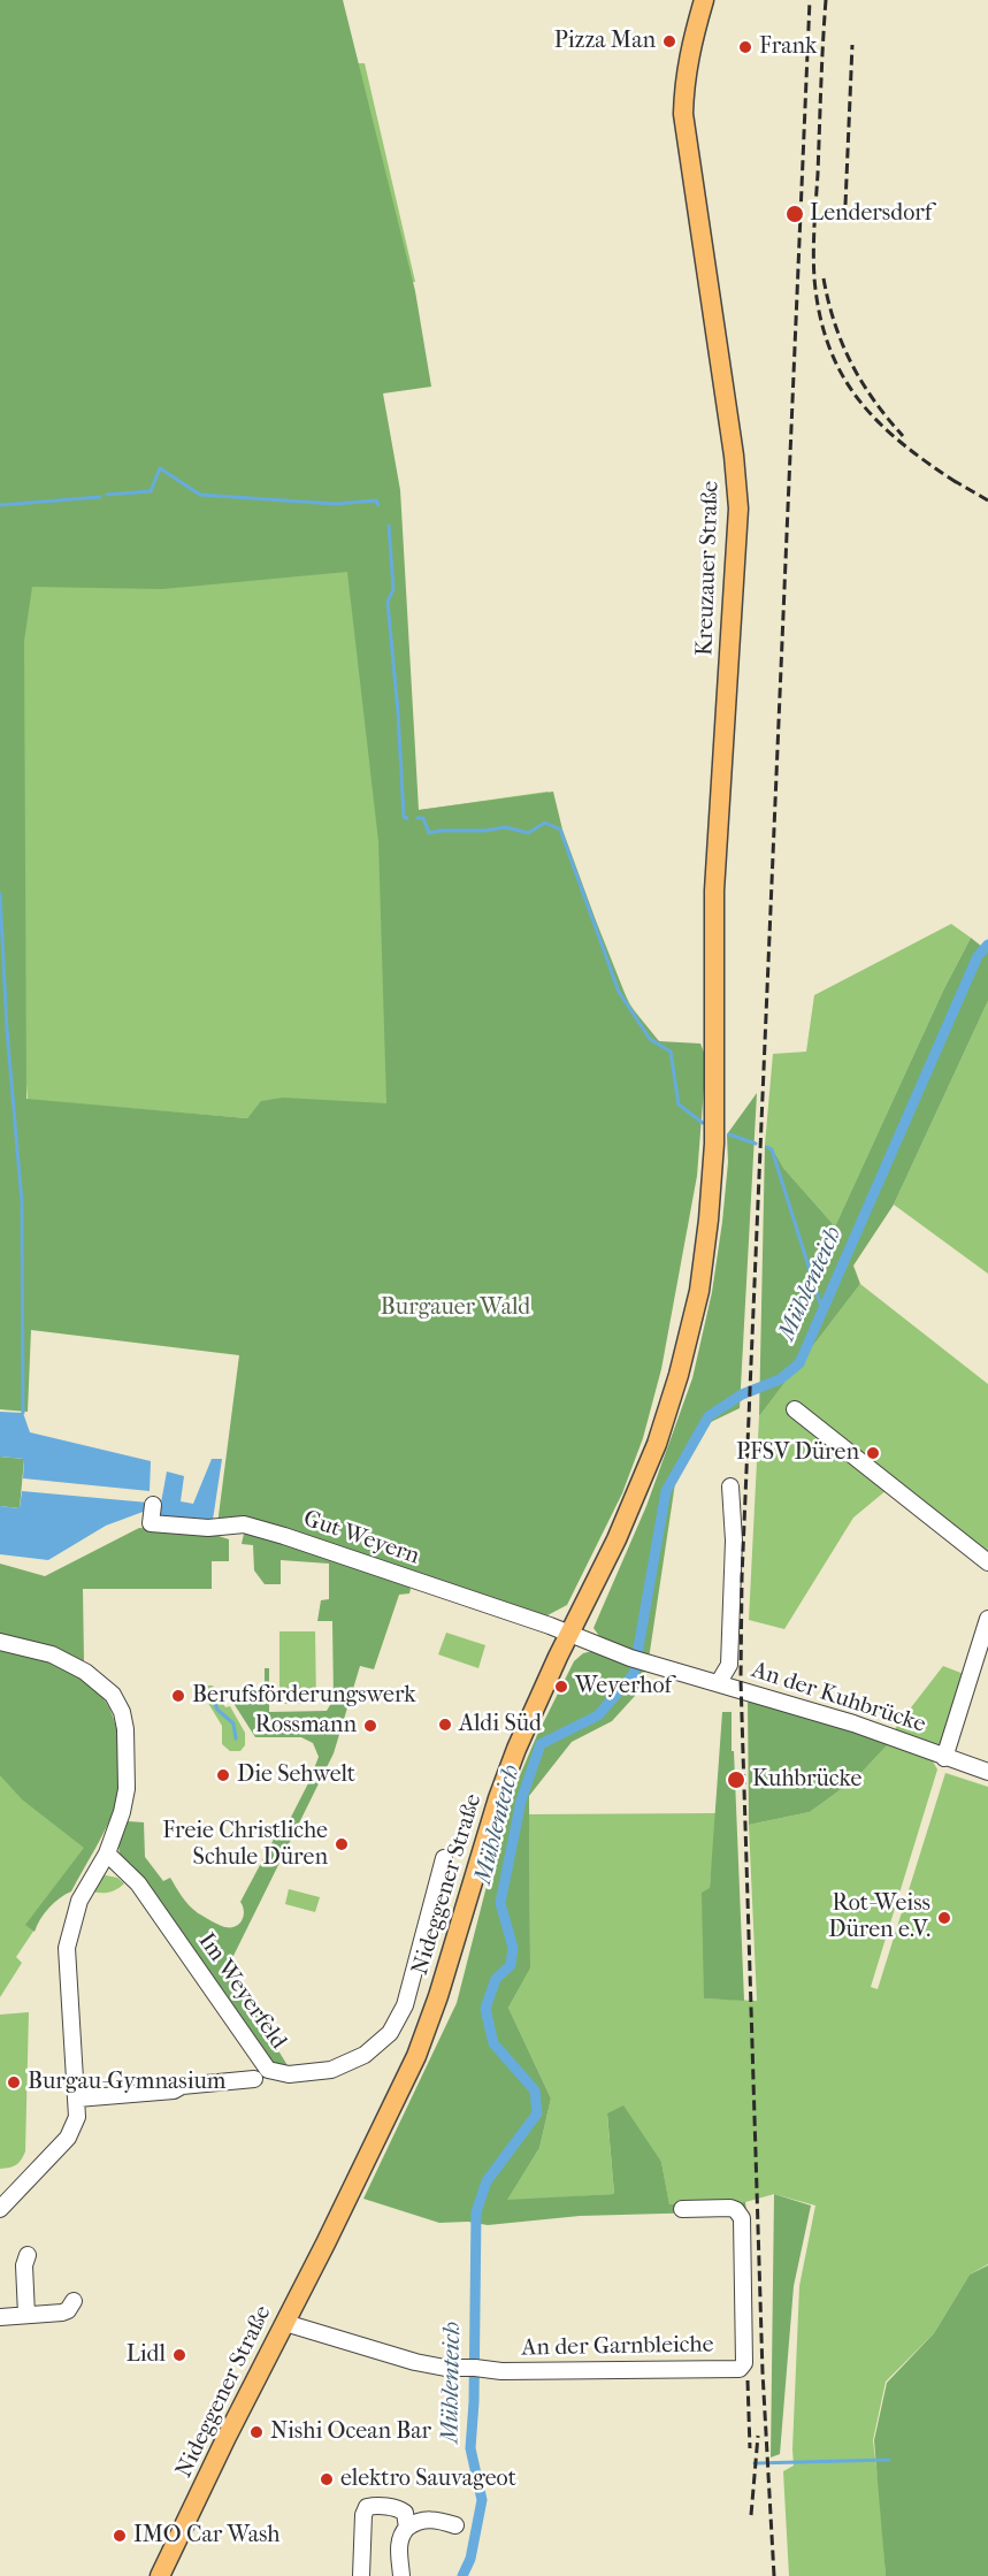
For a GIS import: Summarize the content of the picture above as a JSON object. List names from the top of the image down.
{
  "streets": {
    "main road": ["Kreuzauer Straße", "Nideggener Straße"],
    "street": [
      "Gut Weyern",
      "An der Kuhbrücke",
      "Im Weyerfeld",
      "An der Garnbleiche"
    ]
  },
  "crossings": [
    ["Kreuzauer Straße", "Nideggener Straße"],
    ["Gut Weyern", "An der Kuhbrücke"],
    ["Gut Weyern", "Nideggener Straße"],
    ["An der Kuhbrücke", "Nideggener Straße"],
    ["Nideggener Straße", "An der Garnbleiche"]
  ],
  "water": ["Mühlenteich"],
  "parks": ["Burgauer Wald"],
  "places": [
    "Pizza Man",
    "Frank",
    "Lendersdorf",
    "PFSV Düren",
    "Weyerhof",
    "Berufsförderungswerk",
    "Aldi Süd",
    "Rossmann",
    "Die Sehwelt",
    "Kuhbrücke",
    "Freie Christliche Schule Düren",
    "Rot-Weiss Düren e.V.",
    "Burgau-Gymnasium",
    "Lidl",
    "Nishi Ocean Bar",
    "elektro Sauvageot",
    "IMO Car Wash"
  ]
}
